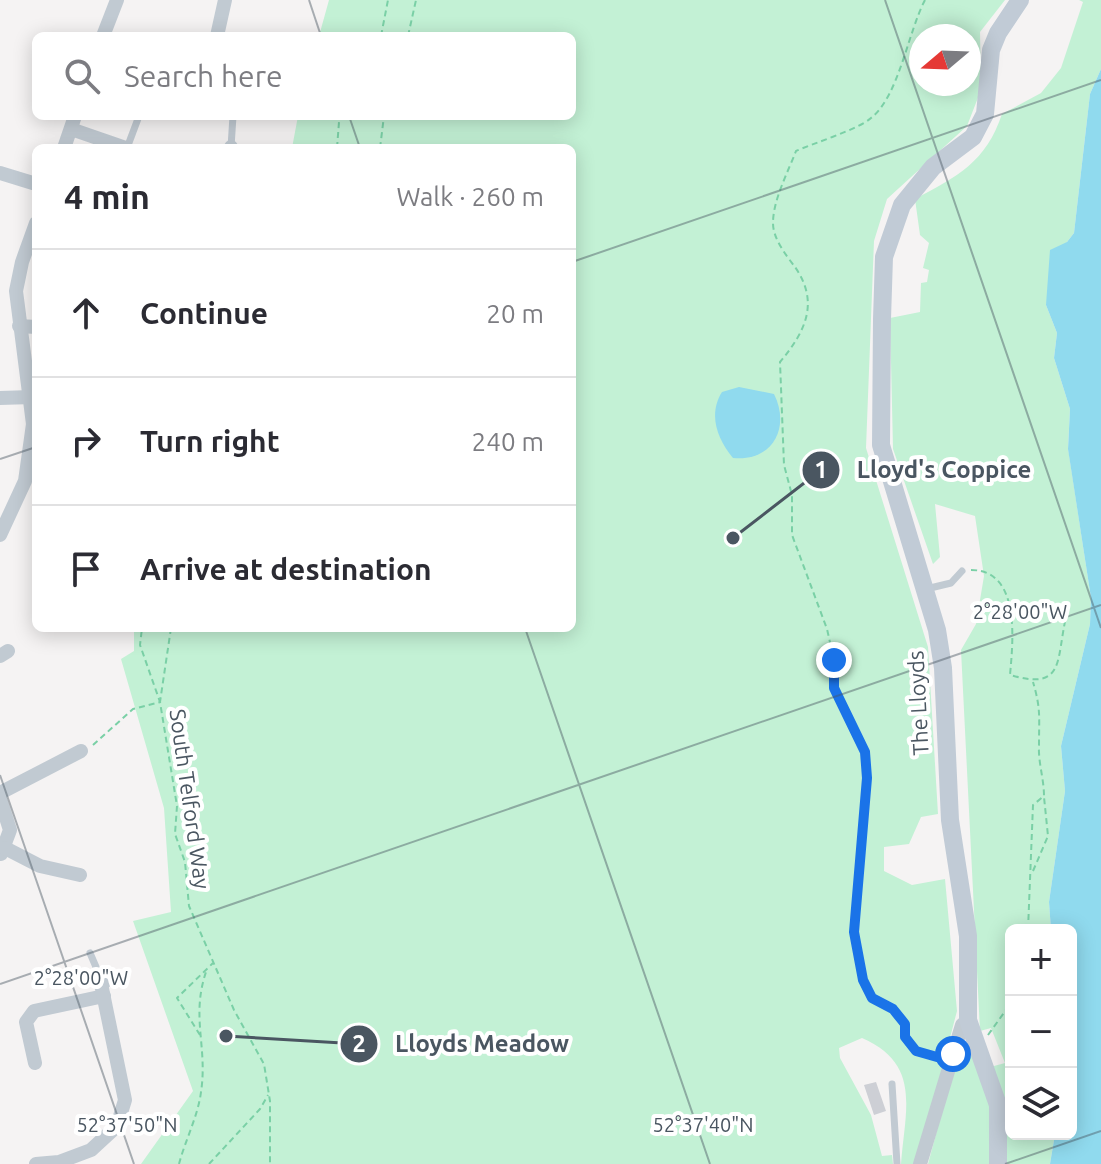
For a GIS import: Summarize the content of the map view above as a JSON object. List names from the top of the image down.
{
  "streets": {
    "street": ["The Lloyds"],
    "path": ["South Telford Way"]
  },
  "places": ["Lloyd's Coppice", "Lloyds Meadow"],
  "north": "left",
  "page": {
    "search": "Search here",
    "heading": ["4 min", "Walk · 260 m"],
    "list": [
      ["Continue", "20 m"],
      ["Turn right", "240 m"],
      "Arrive at destination"
    ],
    "map_buttons": ["+", "−"]
  },
  "coordinates": ["2°28'00\"W", "52°37'50\"N", "52°37'40\"N"]
}
